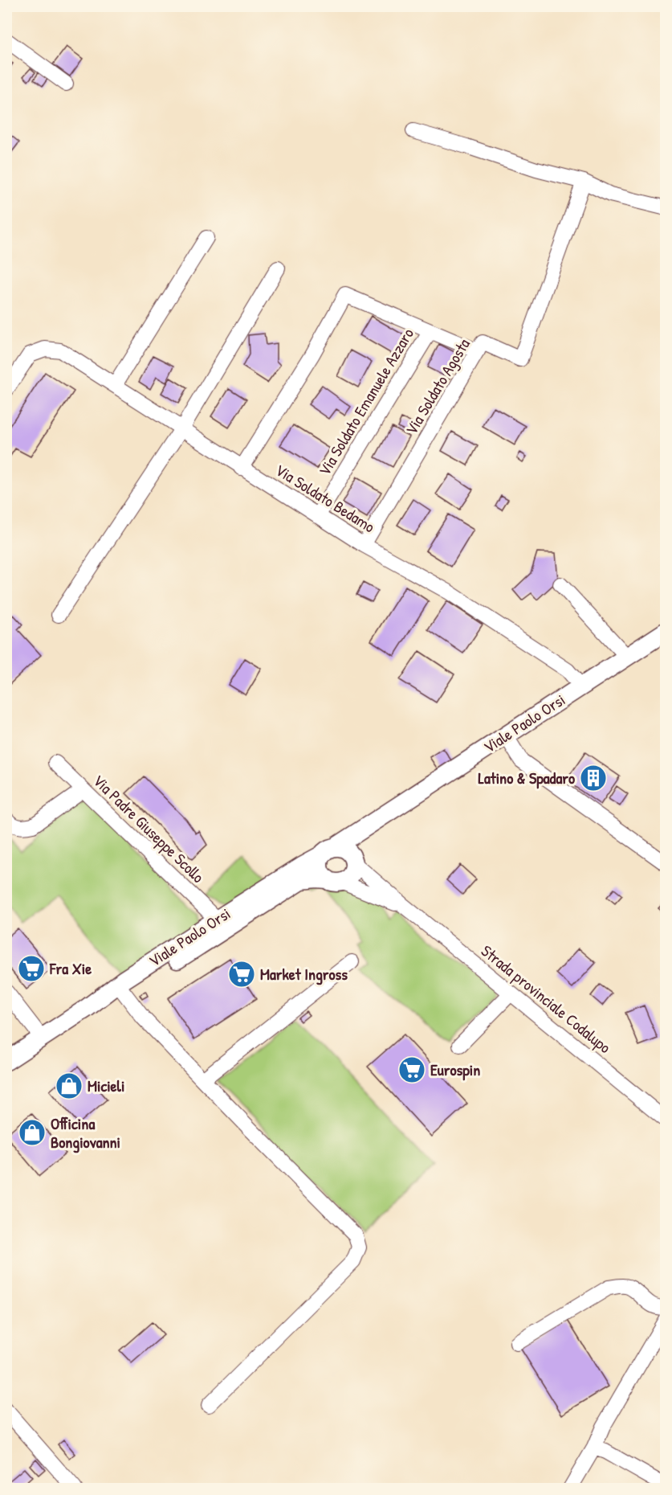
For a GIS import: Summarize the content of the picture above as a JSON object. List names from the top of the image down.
{
  "streets": {
    "main road": ["Viale Paolo Orsi"],
    "street": [
      "Via Soldato Agosta",
      "Via Soldato Emanuele Azzaro",
      "Via Soldato Bedamo",
      "Via Padre Giuseppe Scollo",
      "Strada provinciale Codalupo"
    ]
  },
  "crossings": [
    ["Via Soldato Agosta", "Via Soldato Bedamo"],
    ["Via Soldato Emanuele Azzaro", "Via Soldato Bedamo"],
    ["Via Soldato Bedamo", "Viale Paolo Orsi"],
    ["Viale Paolo Orsi", "Via Padre Giuseppe Scollo"],
    ["Viale Paolo Orsi", "Strada provinciale Codalupo"]
  ],
  "places": {
    "building": ["Latino & Spadaro"],
    "supermarket": ["Fra Xie", "Market Ingross", "Eurospin"],
    "shop": ["Micieli", "Officina Bongiovanni"]
  }
}
